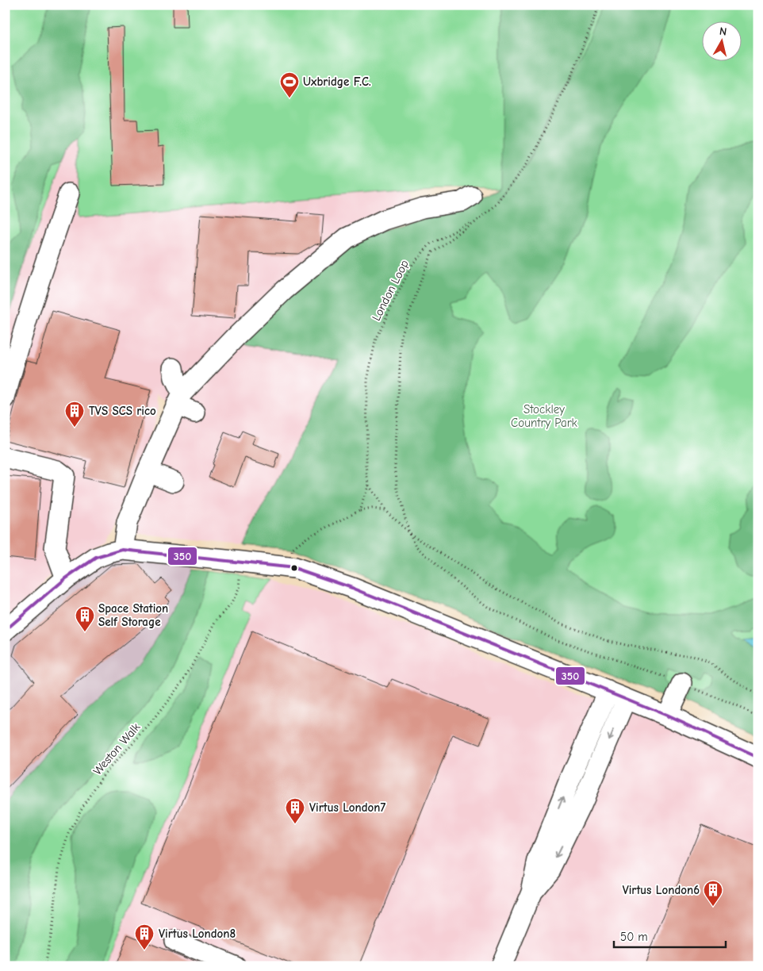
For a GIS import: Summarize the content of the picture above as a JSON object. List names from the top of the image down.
{
  "streets": {
    "path": ["London Loop", "Weston Walk"]
  },
  "parks": ["Stockley Country Park"],
  "places": {
    "sports": ["Uxbridge F.C."],
    "building": [
      "TVS SCS rico",
      "Space Station Self Storage",
      "Virtus London7",
      "Virtus London6",
      "Virtus London8"
    ]
  },
  "lines": ["transit line 350"],
  "scale_bar": "50 m",
  "north": "top"
}
